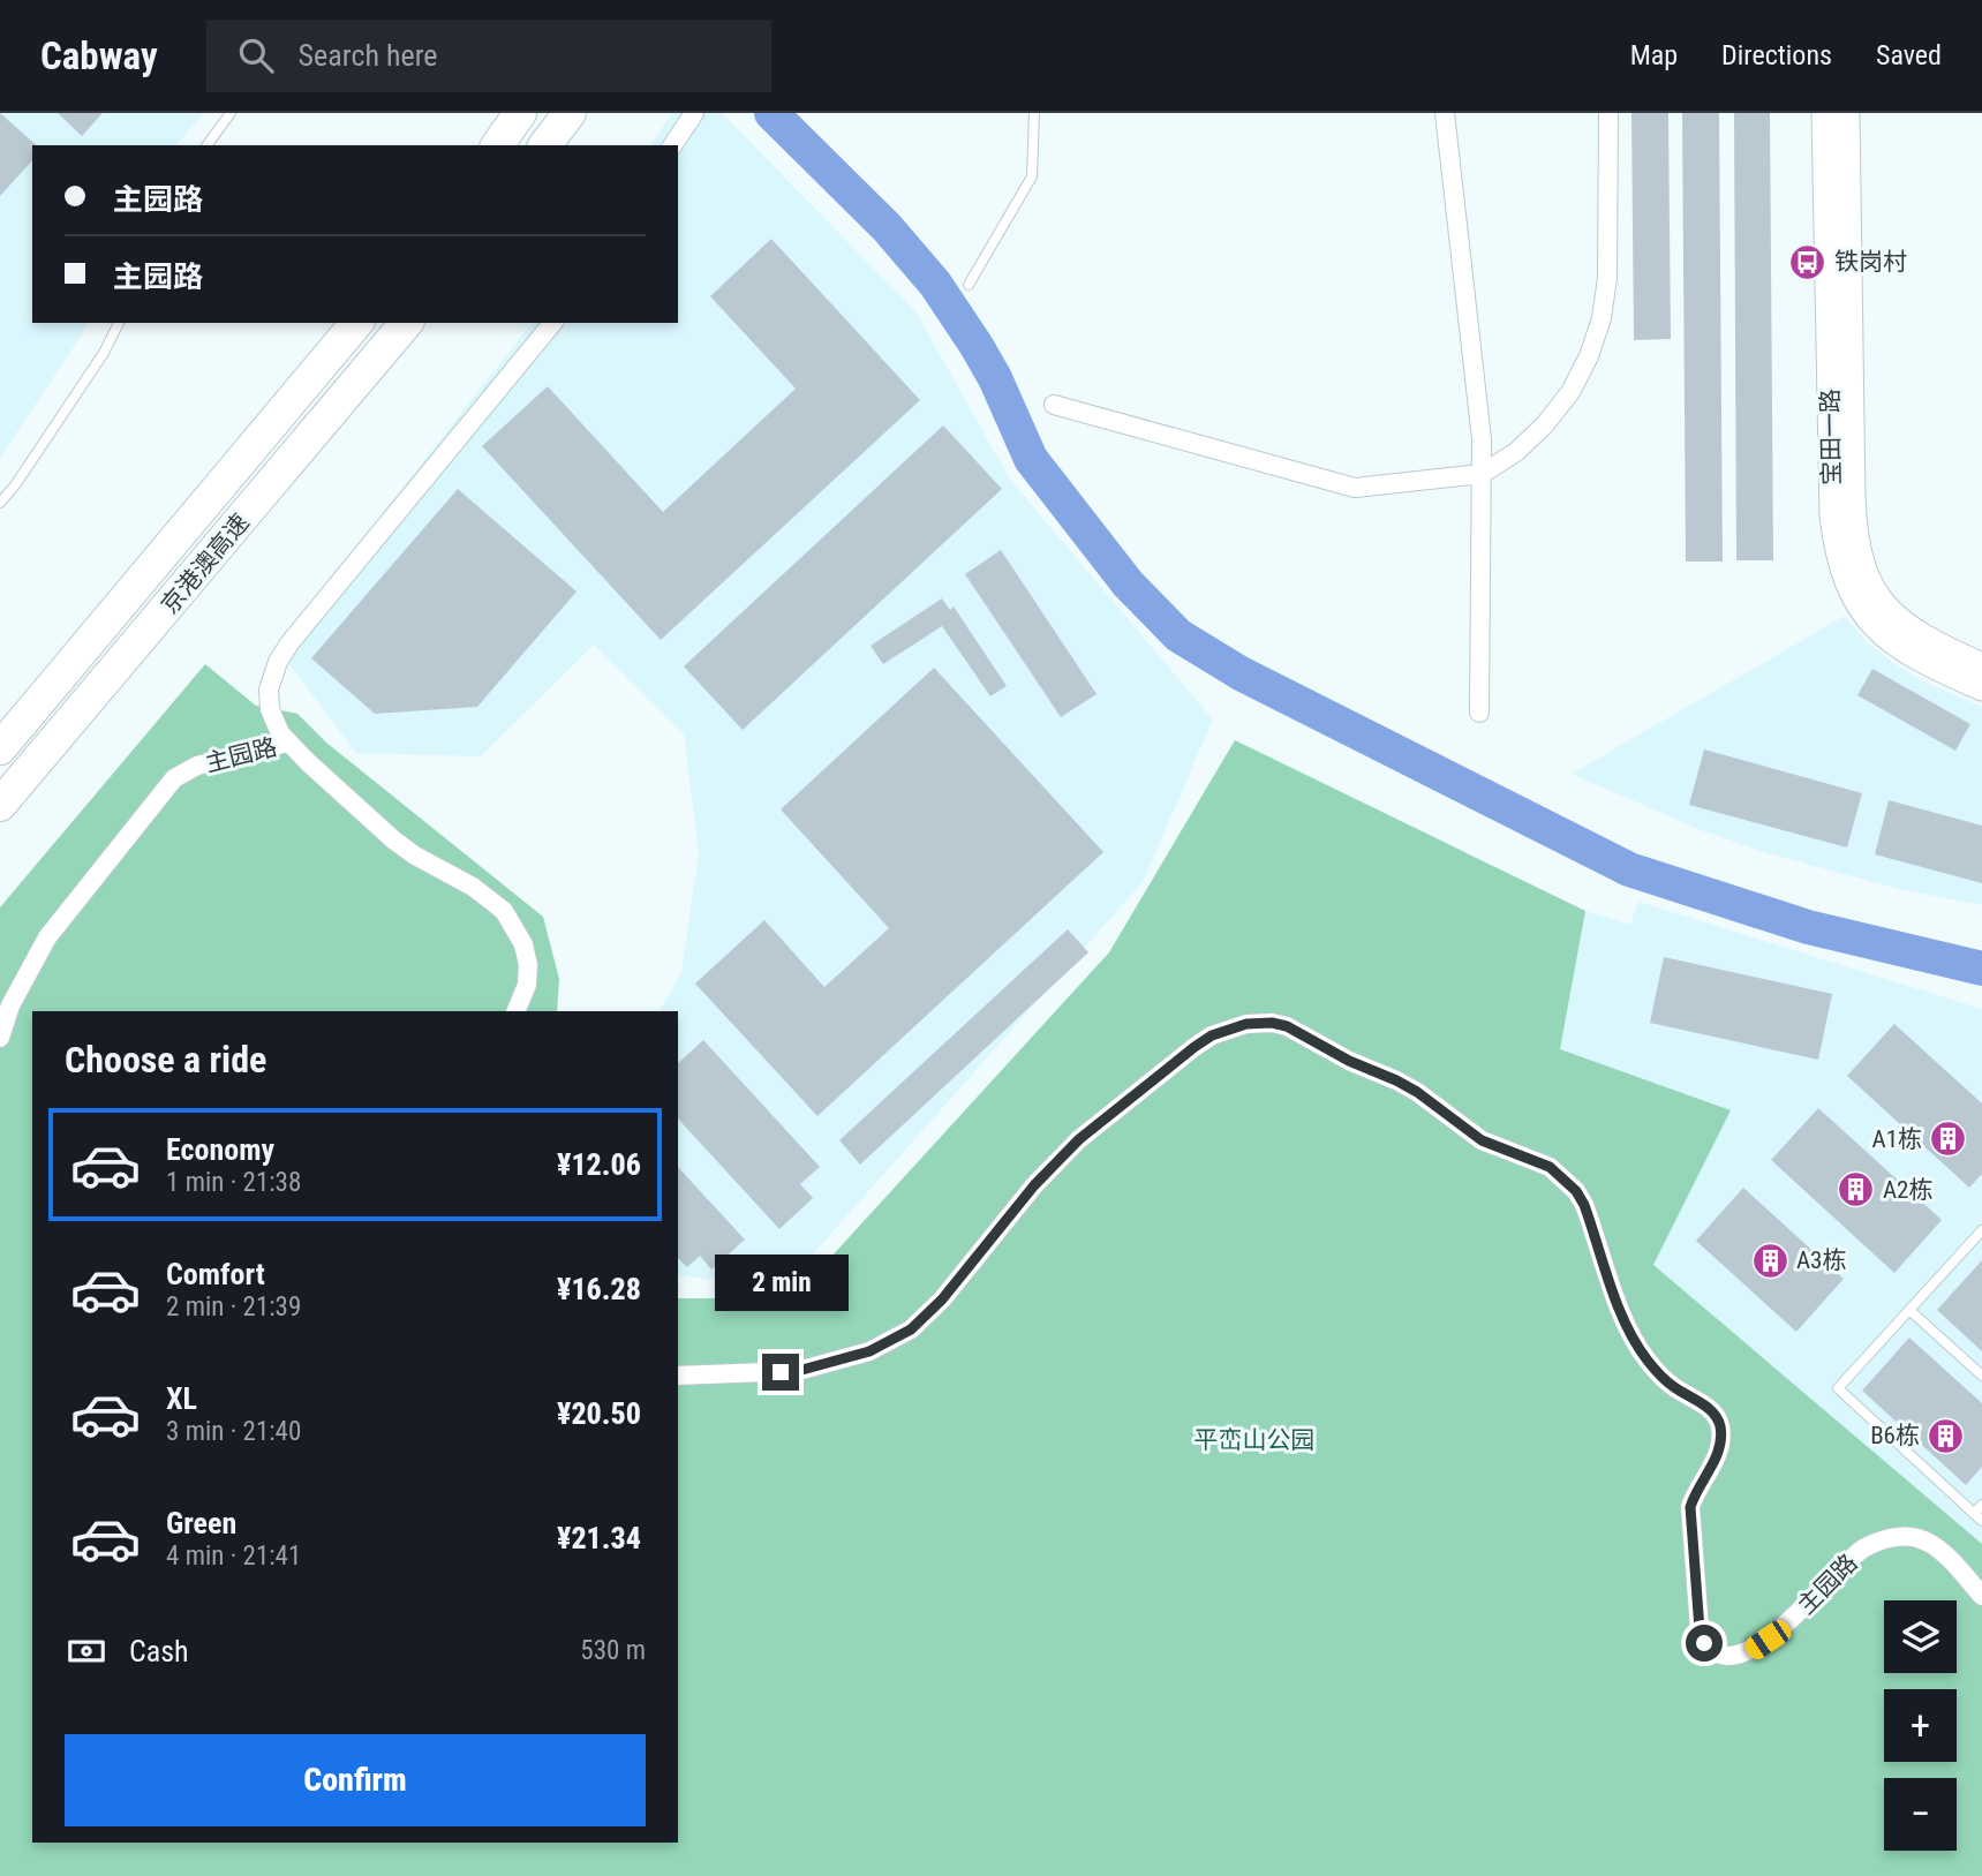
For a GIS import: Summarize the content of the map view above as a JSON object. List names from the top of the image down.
{
  "streets": {
    "highway": ["京港澳高速"],
    "main road": ["宝田一路"],
    "street": ["主园路"]
  },
  "parks": ["平峦山公园"],
  "places": {
    "bus stop": ["铁岗村"],
    "building": [
      "A1栋",
      "A2栋",
      "A3栋",
      "B6栋"
    ]
  },
  "page": {
    "header": "Cabway",
    "search": "Search here",
    "nav": ["Map", "Directions", "Saved"],
    "banner": ["主园路", "主园路"],
    "heading": "Choose a ride",
    "list": [
      {
        "name": "Economy",
        "note": "1 min · 21:38",
        "value": "¥12.06"
      },
      {
        "name": "Comfort",
        "note": "2 min · 21:39",
        "value": "¥16.28"
      },
      {
        "name": "XL",
        "note": "3 min · 21:40",
        "value": "¥20.50"
      },
      {
        "name": "Green",
        "note": "4 min · 21:41",
        "value": "¥21.34"
      }
    ],
    "bubble": "2 min",
    "map_buttons": ["+", "−"],
    "pay": ["Cash", "530 m"],
    "buttons": "Confirm"
  }
}
